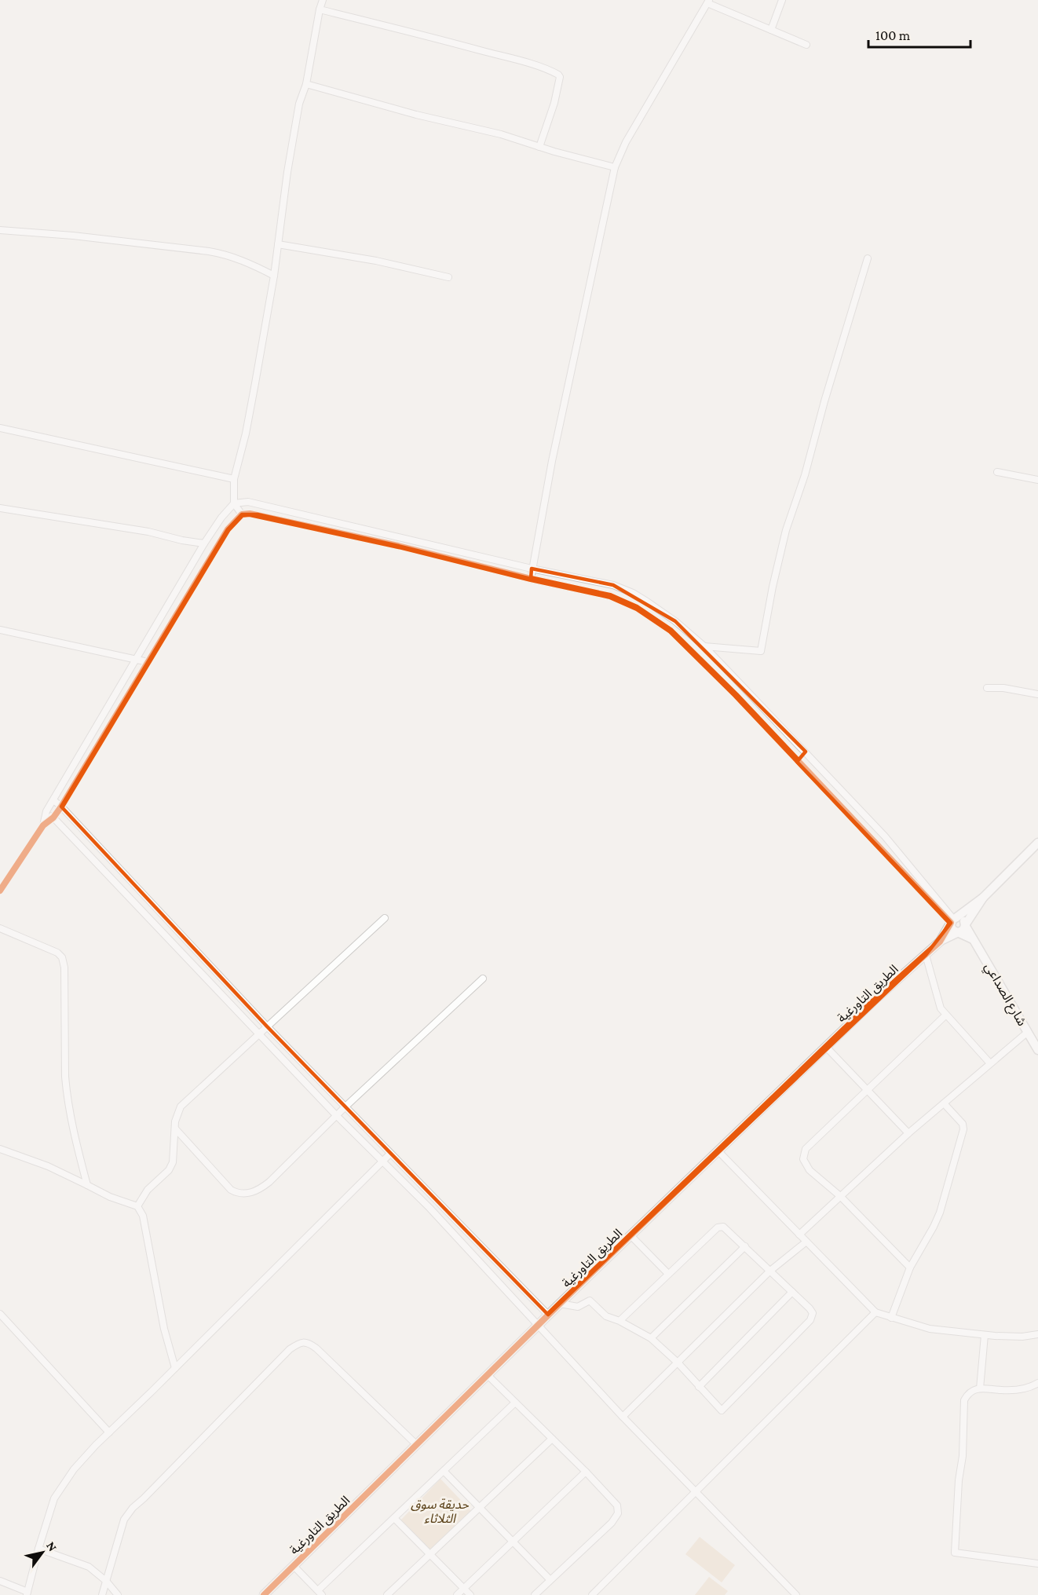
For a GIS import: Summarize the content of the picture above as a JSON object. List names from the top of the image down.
{
  "streets": {
    "street": ["الطريق التاورغية", "شارع الصداعي"]
  },
  "parks": ["حديقة سوق الثلاثاء"],
  "scale_bar": "100 m",
  "north": "top right"
}
